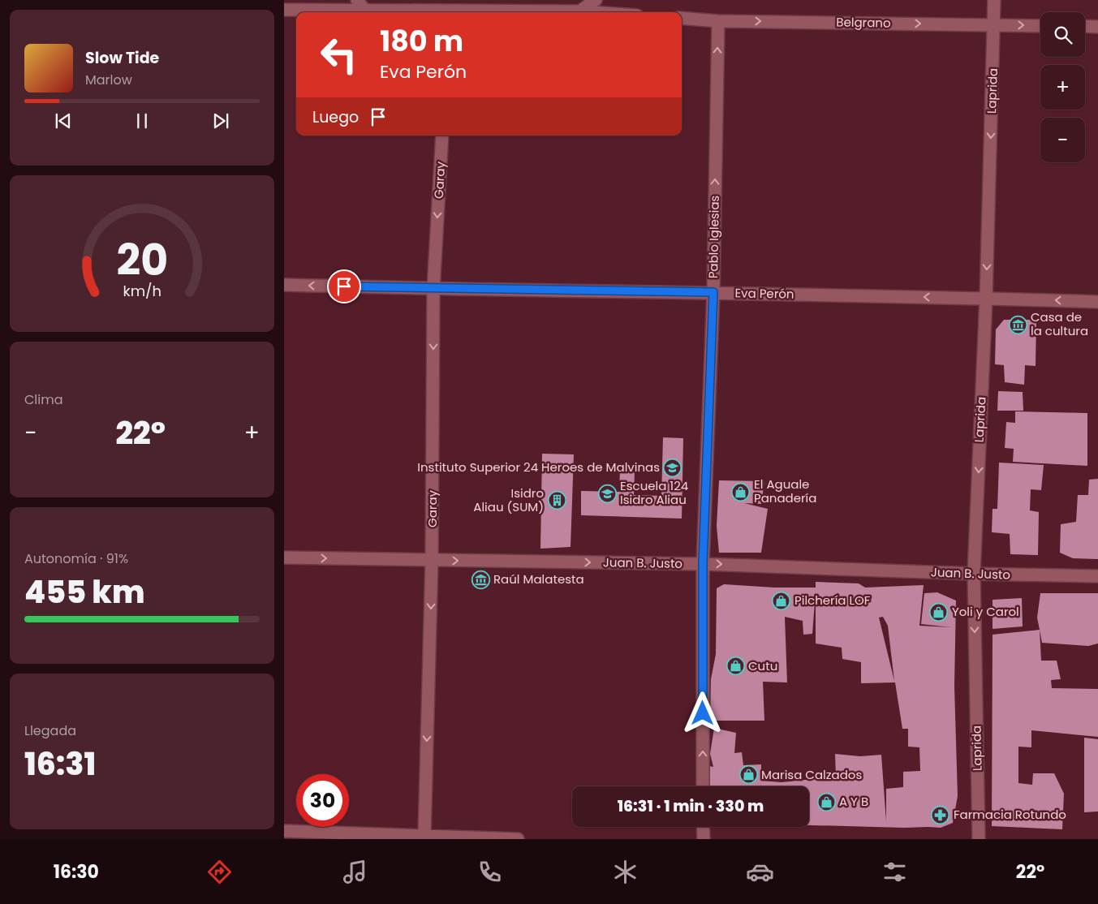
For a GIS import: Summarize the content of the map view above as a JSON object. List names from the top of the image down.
{
  "streets": {
    "street": [
      "Belgrano",
      "Laprida",
      "Garay",
      "Pablo Iglesias",
      "Eva Perón",
      "Juan B. Justo"
    ]
  },
  "crossings": [
    ["Belgrano", "Laprida"],
    ["Belgrano", "Pablo Iglesias"],
    ["Laprida", "Eva Perón"],
    ["Laprida", "Juan B. Justo"],
    ["Garay", "Eva Perón"],
    ["Garay", "Juan B. Justo"],
    ["Pablo Iglesias", "Eva Perón"],
    ["Pablo Iglesias", "Juan B. Justo"]
  ],
  "one_way": [
    "Belgrano",
    "Laprida",
    "Garay",
    "Pablo Iglesias",
    "Eva Perón",
    "Juan B. Justo"
  ],
  "places": {
    "museum": ["Casa de la cultura", "Raúl Malatesta"],
    "school or university": ["Instituto Superior 24 Heroes de Malvinas", "Escuela 124 Isidro Aliau"],
    "shop": [
      "El Aguale Panadería",
      "Pilchería LOF",
      "Yoli y Carol",
      "Cutu",
      "Marisa Calzados",
      "A Y B"
    ],
    "building": ["Isidro Aliau (SUM)"],
    "pharmacy": ["Farmacia Rotundo"]
  },
  "page": {
    "map_buttons": ["+", "−"],
    "turn": ["180 m", "Eva Perón"],
    "song": ["Slow Tide", "Marlow"],
    "then": "Luego",
    "tile": [
      "Clima",
      ["Autonomía · 91%", "455 km"],
      ["Llegada", "16:31"]
    ],
    "heat": ["−", "22°", "+"],
    "limit": "30",
    "trip": "16:31 · 1 min · 330 m",
    "tabs": ["16:30", "22°"],
    "gauge": ["20", "km/h"]
  }
}
